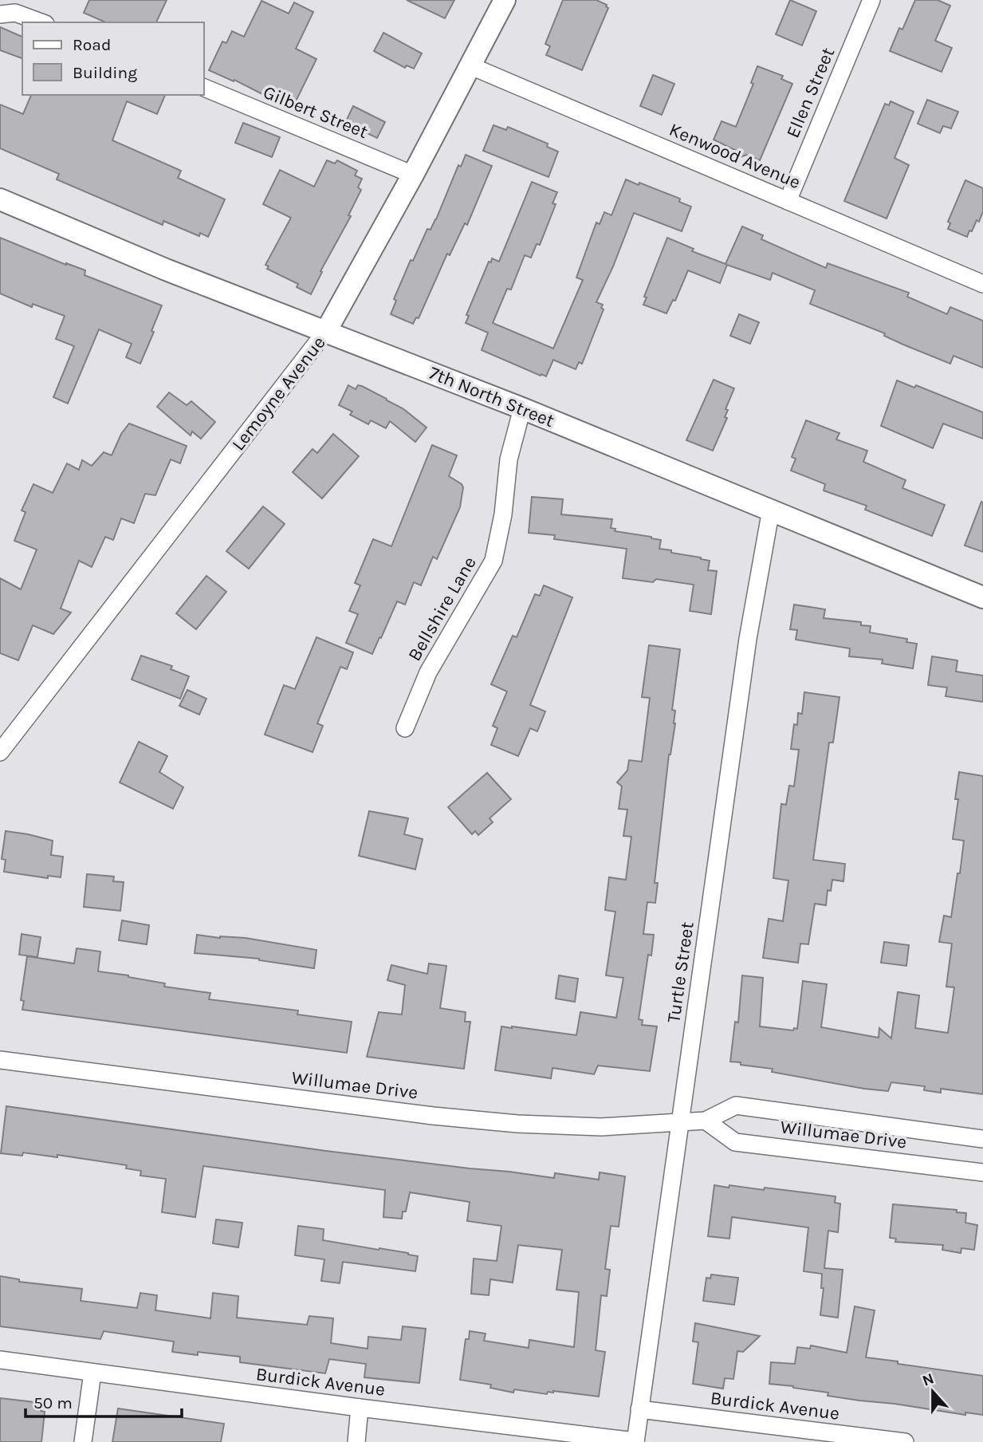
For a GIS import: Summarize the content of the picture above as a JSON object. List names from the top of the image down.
{
  "streets": {
    "street": [
      "Ellen Street",
      "Gilbert Street",
      "Kenwood Avenue",
      "Lemoyne Avenue",
      "7th North Street",
      "Bellshire Lane",
      "Turtle Street",
      "Willumae Drive",
      "Burdick Avenue"
    ]
  },
  "crossings": [
    ["Ellen Street", "Kenwood Avenue"],
    ["Gilbert Street", "Lemoyne Avenue"],
    ["Kenwood Avenue", "Lemoyne Avenue"],
    ["Lemoyne Avenue", "7th North Street"],
    ["7th North Street", "Bellshire Lane"],
    ["7th North Street", "Turtle Street"],
    ["Turtle Street", "Willumae Drive"],
    ["Turtle Street", "Burdick Avenue"]
  ],
  "legend": ["Road", "Building"],
  "scale_bar": "50 m",
  "north": "top"
}
